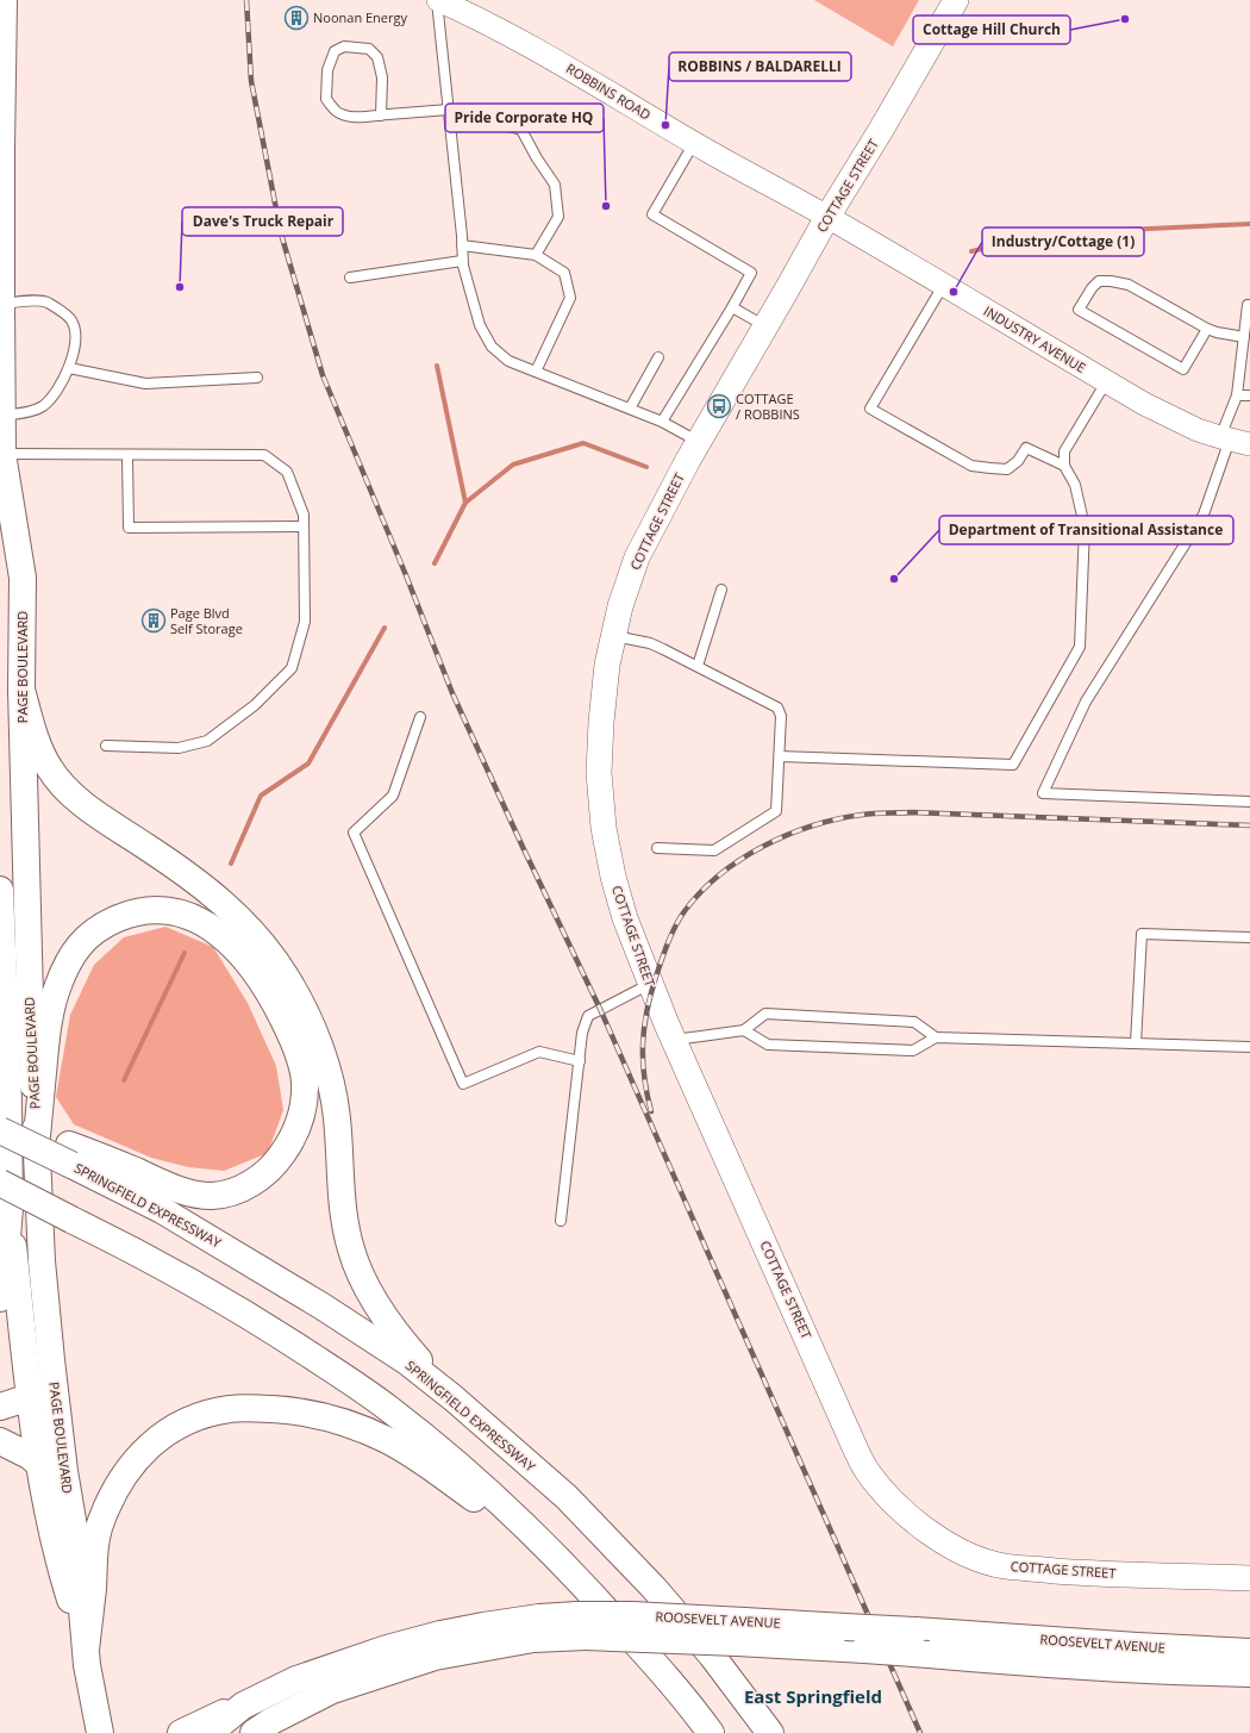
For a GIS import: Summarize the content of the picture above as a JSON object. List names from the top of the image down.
{
  "streets": {
    "main road": [
      "COTTAGE STREET",
      "PAGE BOULEVARD",
      "SPRINGFIELD EXPRESSWAY",
      "ROOSEVELT AVENUE"
    ],
    "street": ["ROBBINS ROAD", "INDUSTRY AVENUE"]
  },
  "crossings": [
    ["ROBBINS ROAD", "COTTAGE STREET"],
    ["ROBBINS ROAD", "INDUSTRY AVENUE"],
    ["COTTAGE STREET", "INDUSTRY AVENUE"]
  ],
  "districts": ["East Springfield"],
  "places": {
    "building": ["Noonan Energy", "Page Blvd Self Storage"],
    "other": [
      "Cottage Hill Church",
      "ROBBINS / BALDARELLI",
      "Pride Corporate HQ",
      "Dave's Truck Repair",
      "Industry/Cottage (1)",
      "Department of Transitional Assistance"
    ],
    "bus stop": ["COTTAGE / ROBBINS"]
  }
}
